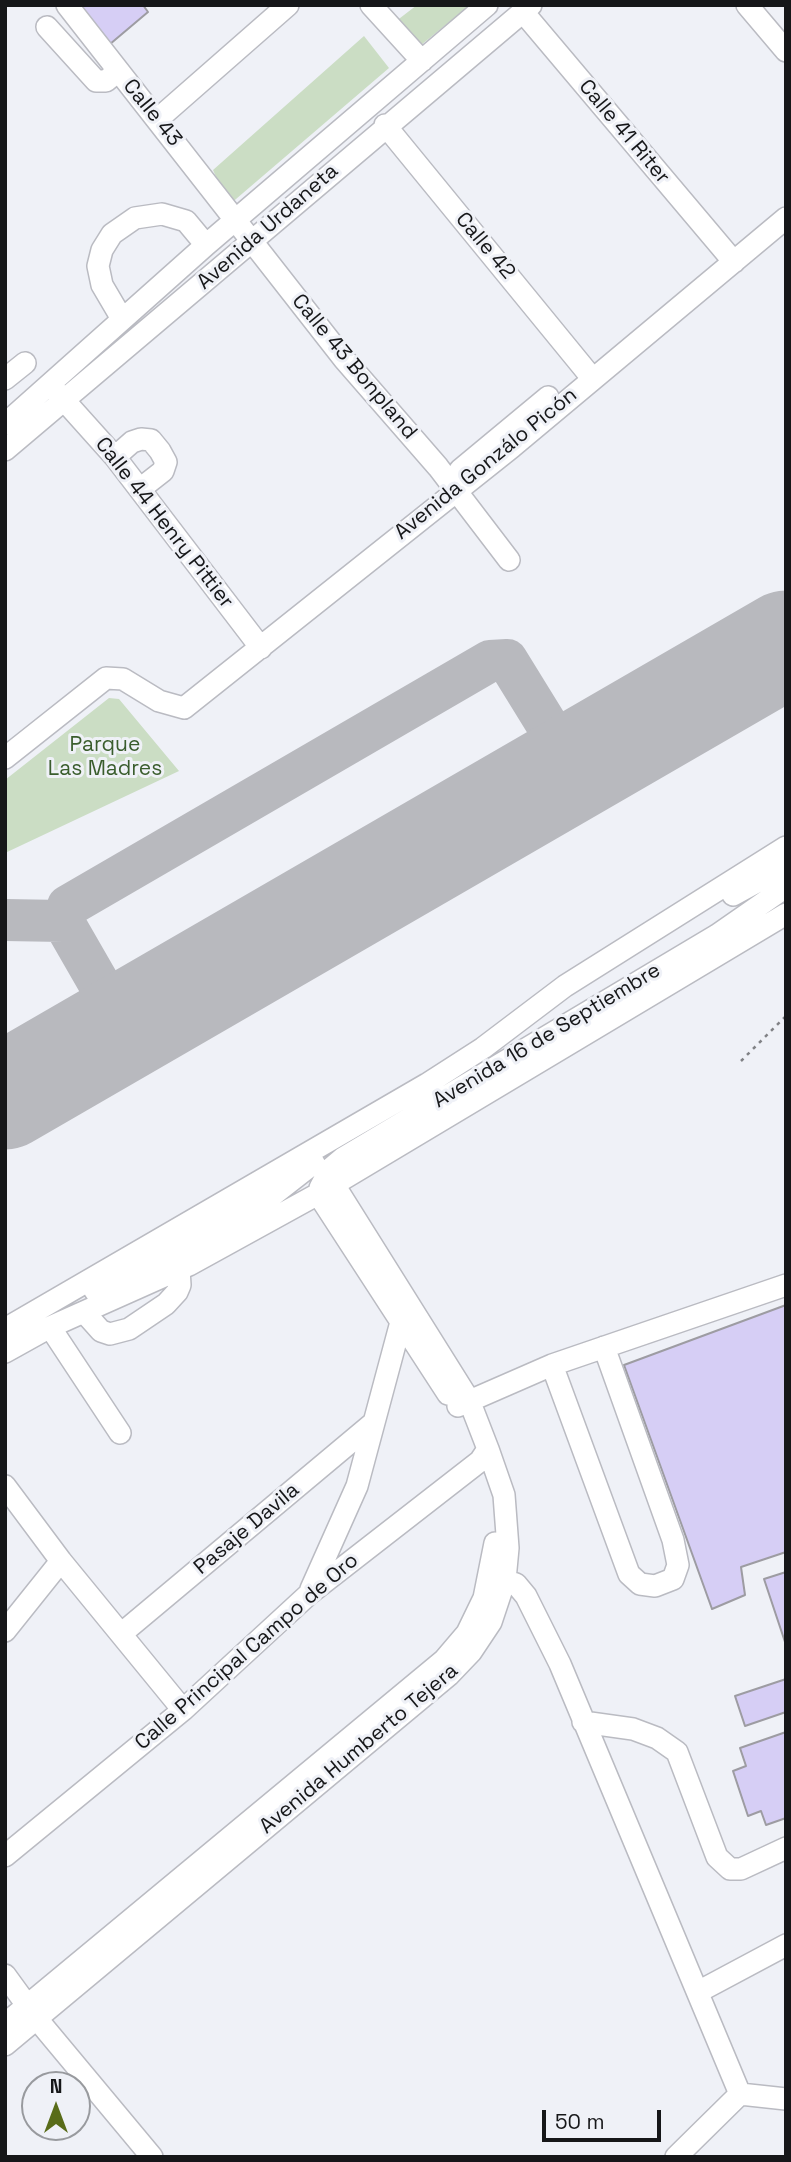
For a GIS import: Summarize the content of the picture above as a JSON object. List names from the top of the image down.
{
  "streets": {
    "street": [
      "Calle 43",
      "Calle 41 Riter",
      "Avenida Urdaneta",
      "Calle 42",
      "Calle 43 Bonpland",
      "Avenida Gonzálo Picón",
      "Calle 44 Henry Pittier",
      "Avenida 16 de Septiembre",
      "Pasaje Davila",
      "Calle Principal Campo de Oro",
      "Avenida Humberto Tejera"
    ]
  },
  "crossings": [
    ["Calle 43", "Avenida Urdaneta"],
    ["Calle 43", "Calle 43 Bonpland"],
    ["Calle 41 Riter", "Avenida Urdaneta"],
    ["Calle 41 Riter", "Avenida Gonzálo Picón"],
    ["Avenida Urdaneta", "Calle 42"],
    ["Avenida Urdaneta", "Calle 43 Bonpland"],
    ["Avenida Urdaneta", "Calle 44 Henry Pittier"],
    ["Calle 42", "Avenida Gonzálo Picón"],
    ["Calle 43 Bonpland", "Avenida Gonzálo Picón"],
    ["Avenida Gonzálo Picón", "Calle 44 Henry Pittier"],
    ["Avenida 16 de Septiembre", "Avenida Humberto Tejera"],
    ["Calle Principal Campo de Oro", "Avenida Humberto Tejera"]
  ],
  "parks": ["Parque Las Madres"],
  "scale_bar": "50 m",
  "north": "top"
}
